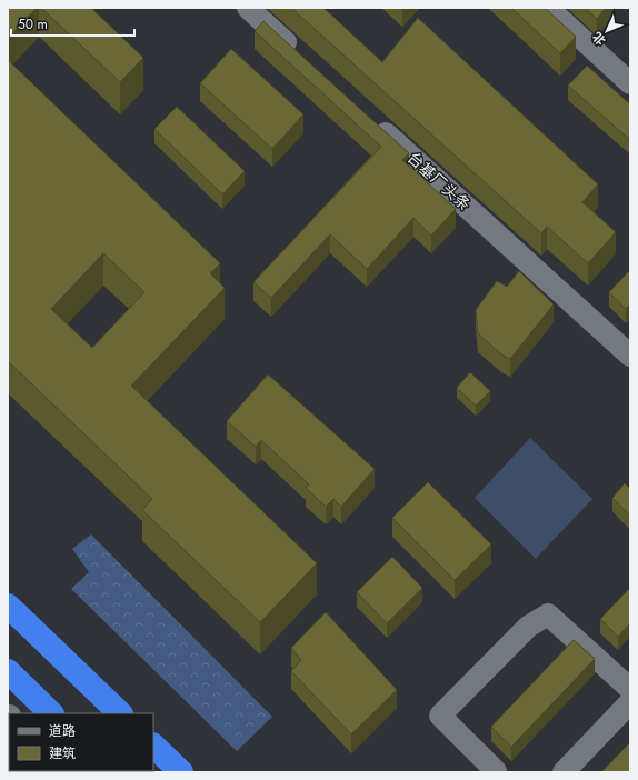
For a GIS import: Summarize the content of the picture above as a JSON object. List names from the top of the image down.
{
  "streets": {
    "street": ["台基厂头条"]
  },
  "legend": ["道路", "建筑"],
  "scale_bar": "50 m",
  "north": "bottom left"
}
